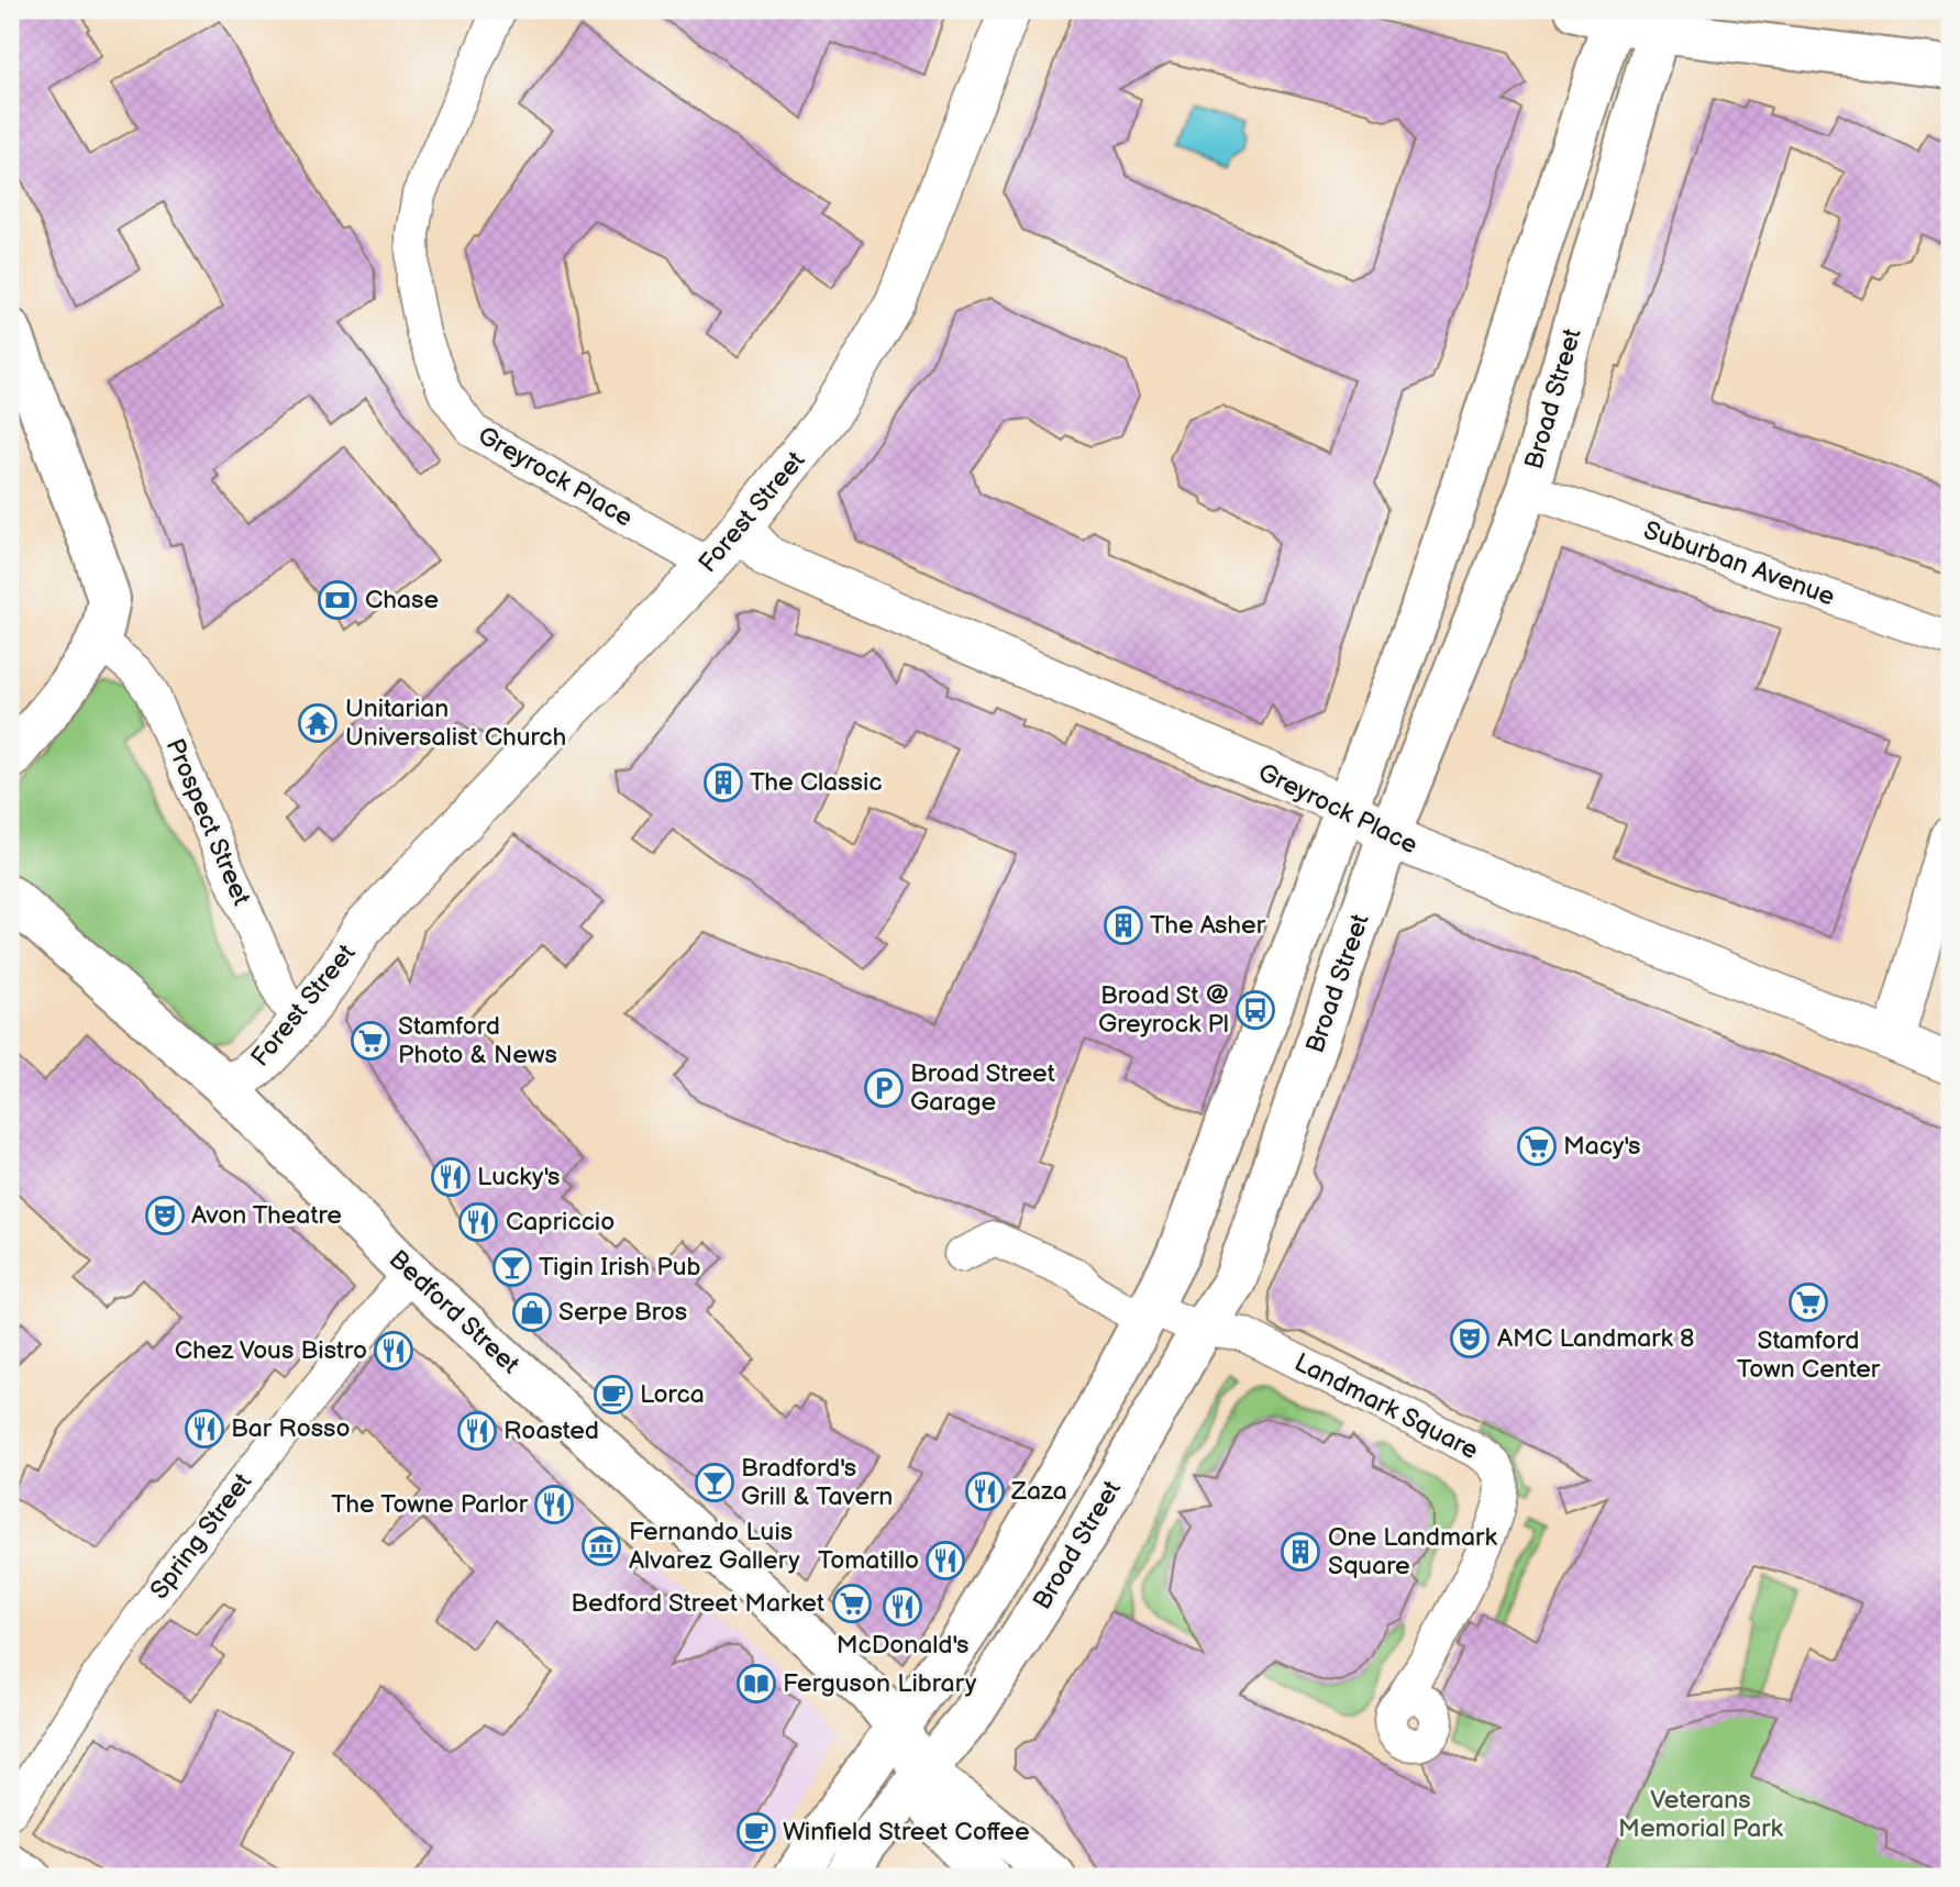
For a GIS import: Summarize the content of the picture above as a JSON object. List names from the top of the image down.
{
  "streets": {
    "main road": ["Broad Street", "Bedford Street"],
    "street": [
      "Greyrock Place",
      "Forest Street",
      "Suburban Avenue",
      "Prospect Street",
      "Landmark Square",
      "Spring Street"
    ]
  },
  "crossings": [
    ["Broad Street", "Greyrock Place"],
    ["Broad Street", "Suburban Avenue"],
    ["Broad Street", "Bedford Street"],
    ["Broad Street", "Landmark Square"],
    ["Greyrock Place", "Forest Street"],
    ["Forest Street", "Prospect Street"],
    ["Forest Street", "Bedford Street"],
    ["Bedford Street", "Spring Street"]
  ],
  "parks": ["Veterans Memorial Park"],
  "places": {
    "bank": ["Chase"],
    "temple": ["Unitarian Universalist Church"],
    "building": ["The Classic", "The Asher", "One Landmark Square"],
    "bus stop": ["Broad St @ Greyrock Pl"],
    "supermarket": [
      "Stamford Photo & News",
      "Macy's",
      "Stamford Town Center",
      "Bedford Street Market"
    ],
    "parking": ["Broad Street Garage"],
    "restaurant": [
      "Lucky's",
      "Capriccio",
      "Chez Vous Bistro",
      "Bar Rosso",
      "Roasted",
      "Zaza",
      "The Towne Parlor",
      "Tomatillo",
      "McDonald's"
    ],
    "theatre": ["Avon Theatre", "AMC Landmark 8"],
    "bar": ["Tigin Irish Pub", "Bradford's Grill & Tavern"],
    "shop": ["Serpe Bros"],
    "cafe": ["Lorca", "Winfield Street Coffee"],
    "museum": ["Fernando Luis Alvarez Gallery"],
    "library": ["Ferguson Library"]
  }
}
